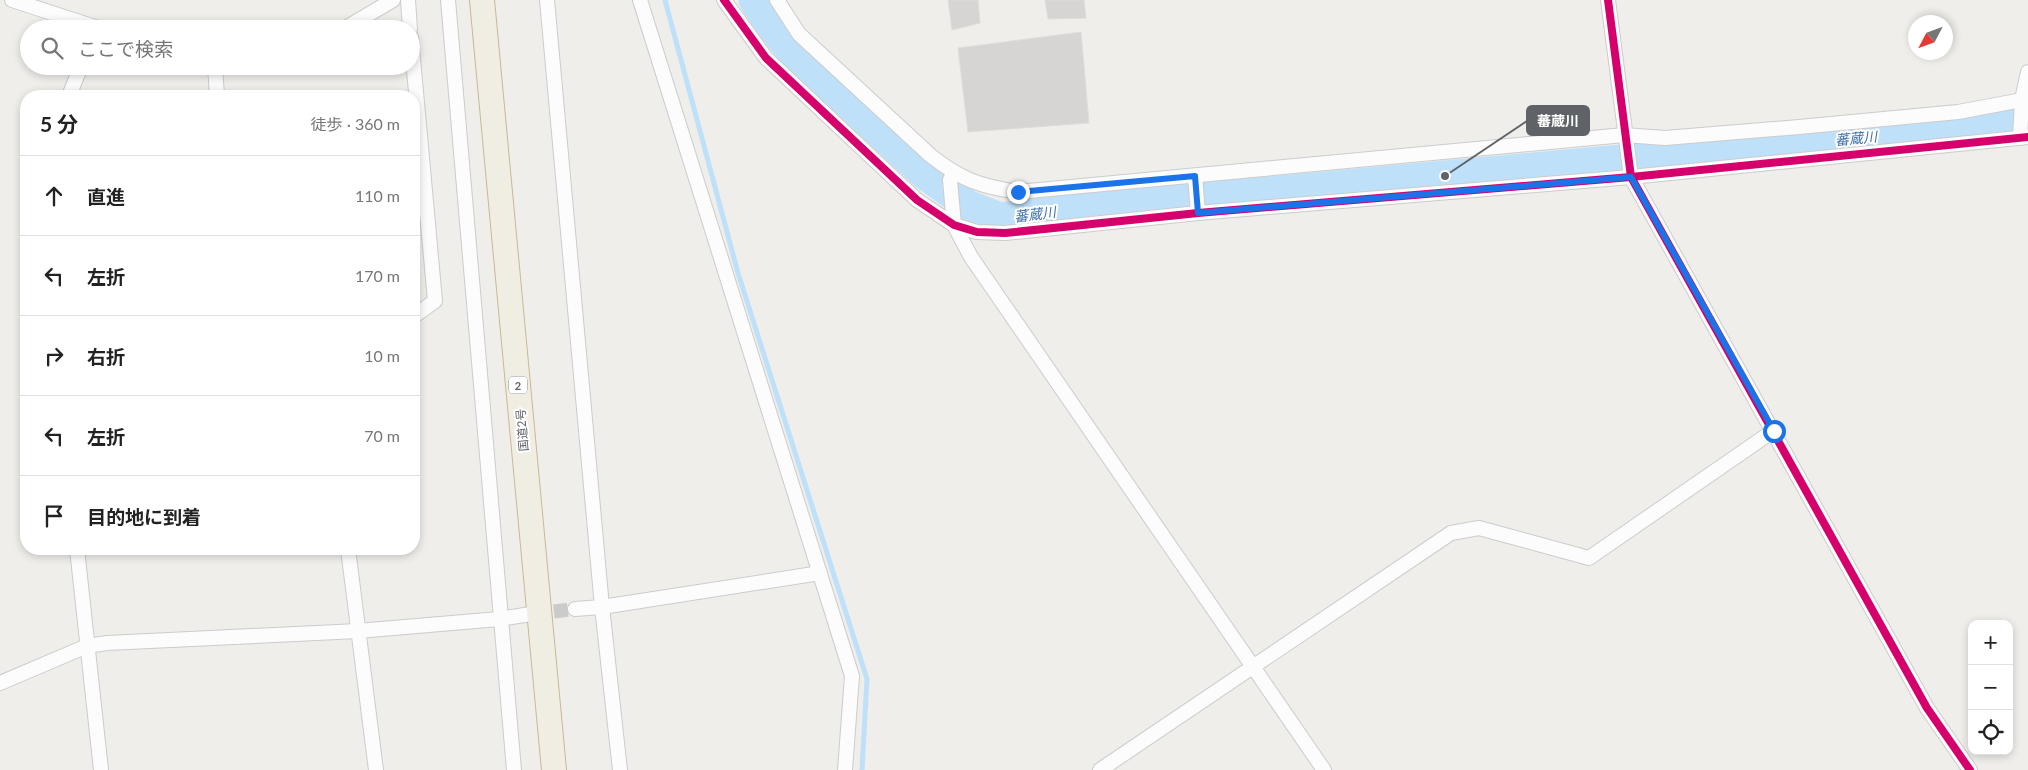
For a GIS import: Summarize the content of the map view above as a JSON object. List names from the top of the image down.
{
  "streets": {
    "highway": ["2", "国道2号"]
  },
  "water": ["蕃蔵川"],
  "places": ["蕃蔵川"],
  "north": "bottom left",
  "page": {
    "search": "ここで検索",
    "heading": ["5 分", "徒歩 · 360 m"],
    "list": [
      ["直進", "110 m"],
      ["左折", "170 m"],
      ["右折", "10 m"],
      ["左折", "70 m"],
      "目的地に到着"
    ],
    "map_buttons": ["+", "−"]
  }
}
